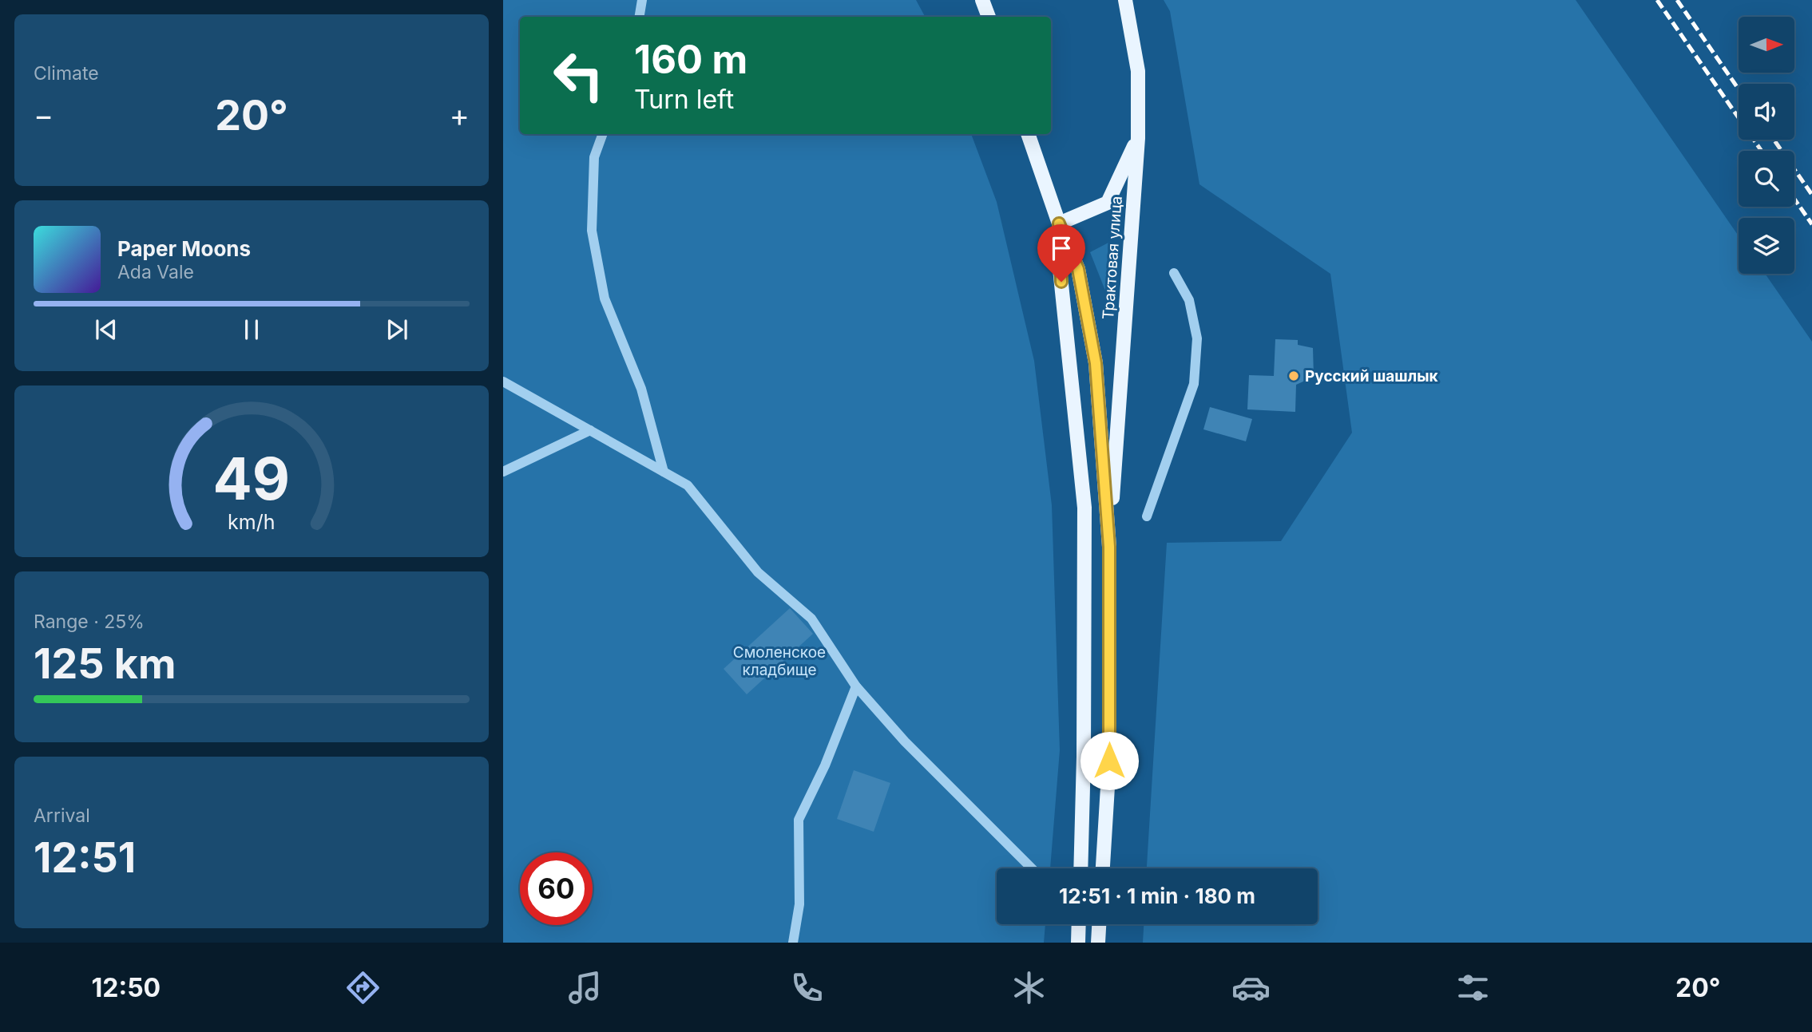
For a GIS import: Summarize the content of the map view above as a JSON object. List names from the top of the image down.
{
  "streets": {
    "main road": ["Трактовая улица"]
  },
  "parks": ["Смоленское кладбище"],
  "places": ["Русский шашлык"],
  "north": "right",
  "page": {
    "tile": [
      "Climate",
      ["Range · 25%", "125 km"],
      ["Arrival", "12:51"]
    ],
    "turn": ["160 m", "Turn left"],
    "heat": ["−", "20°", "+"],
    "song": ["Paper Moons", "Ada Vale"],
    "limit": "60",
    "trip": "12:51 · 1 min · 180 m",
    "tabs": ["12:50", "20°"],
    "gauge": ["49", "km/h"]
  }
}
